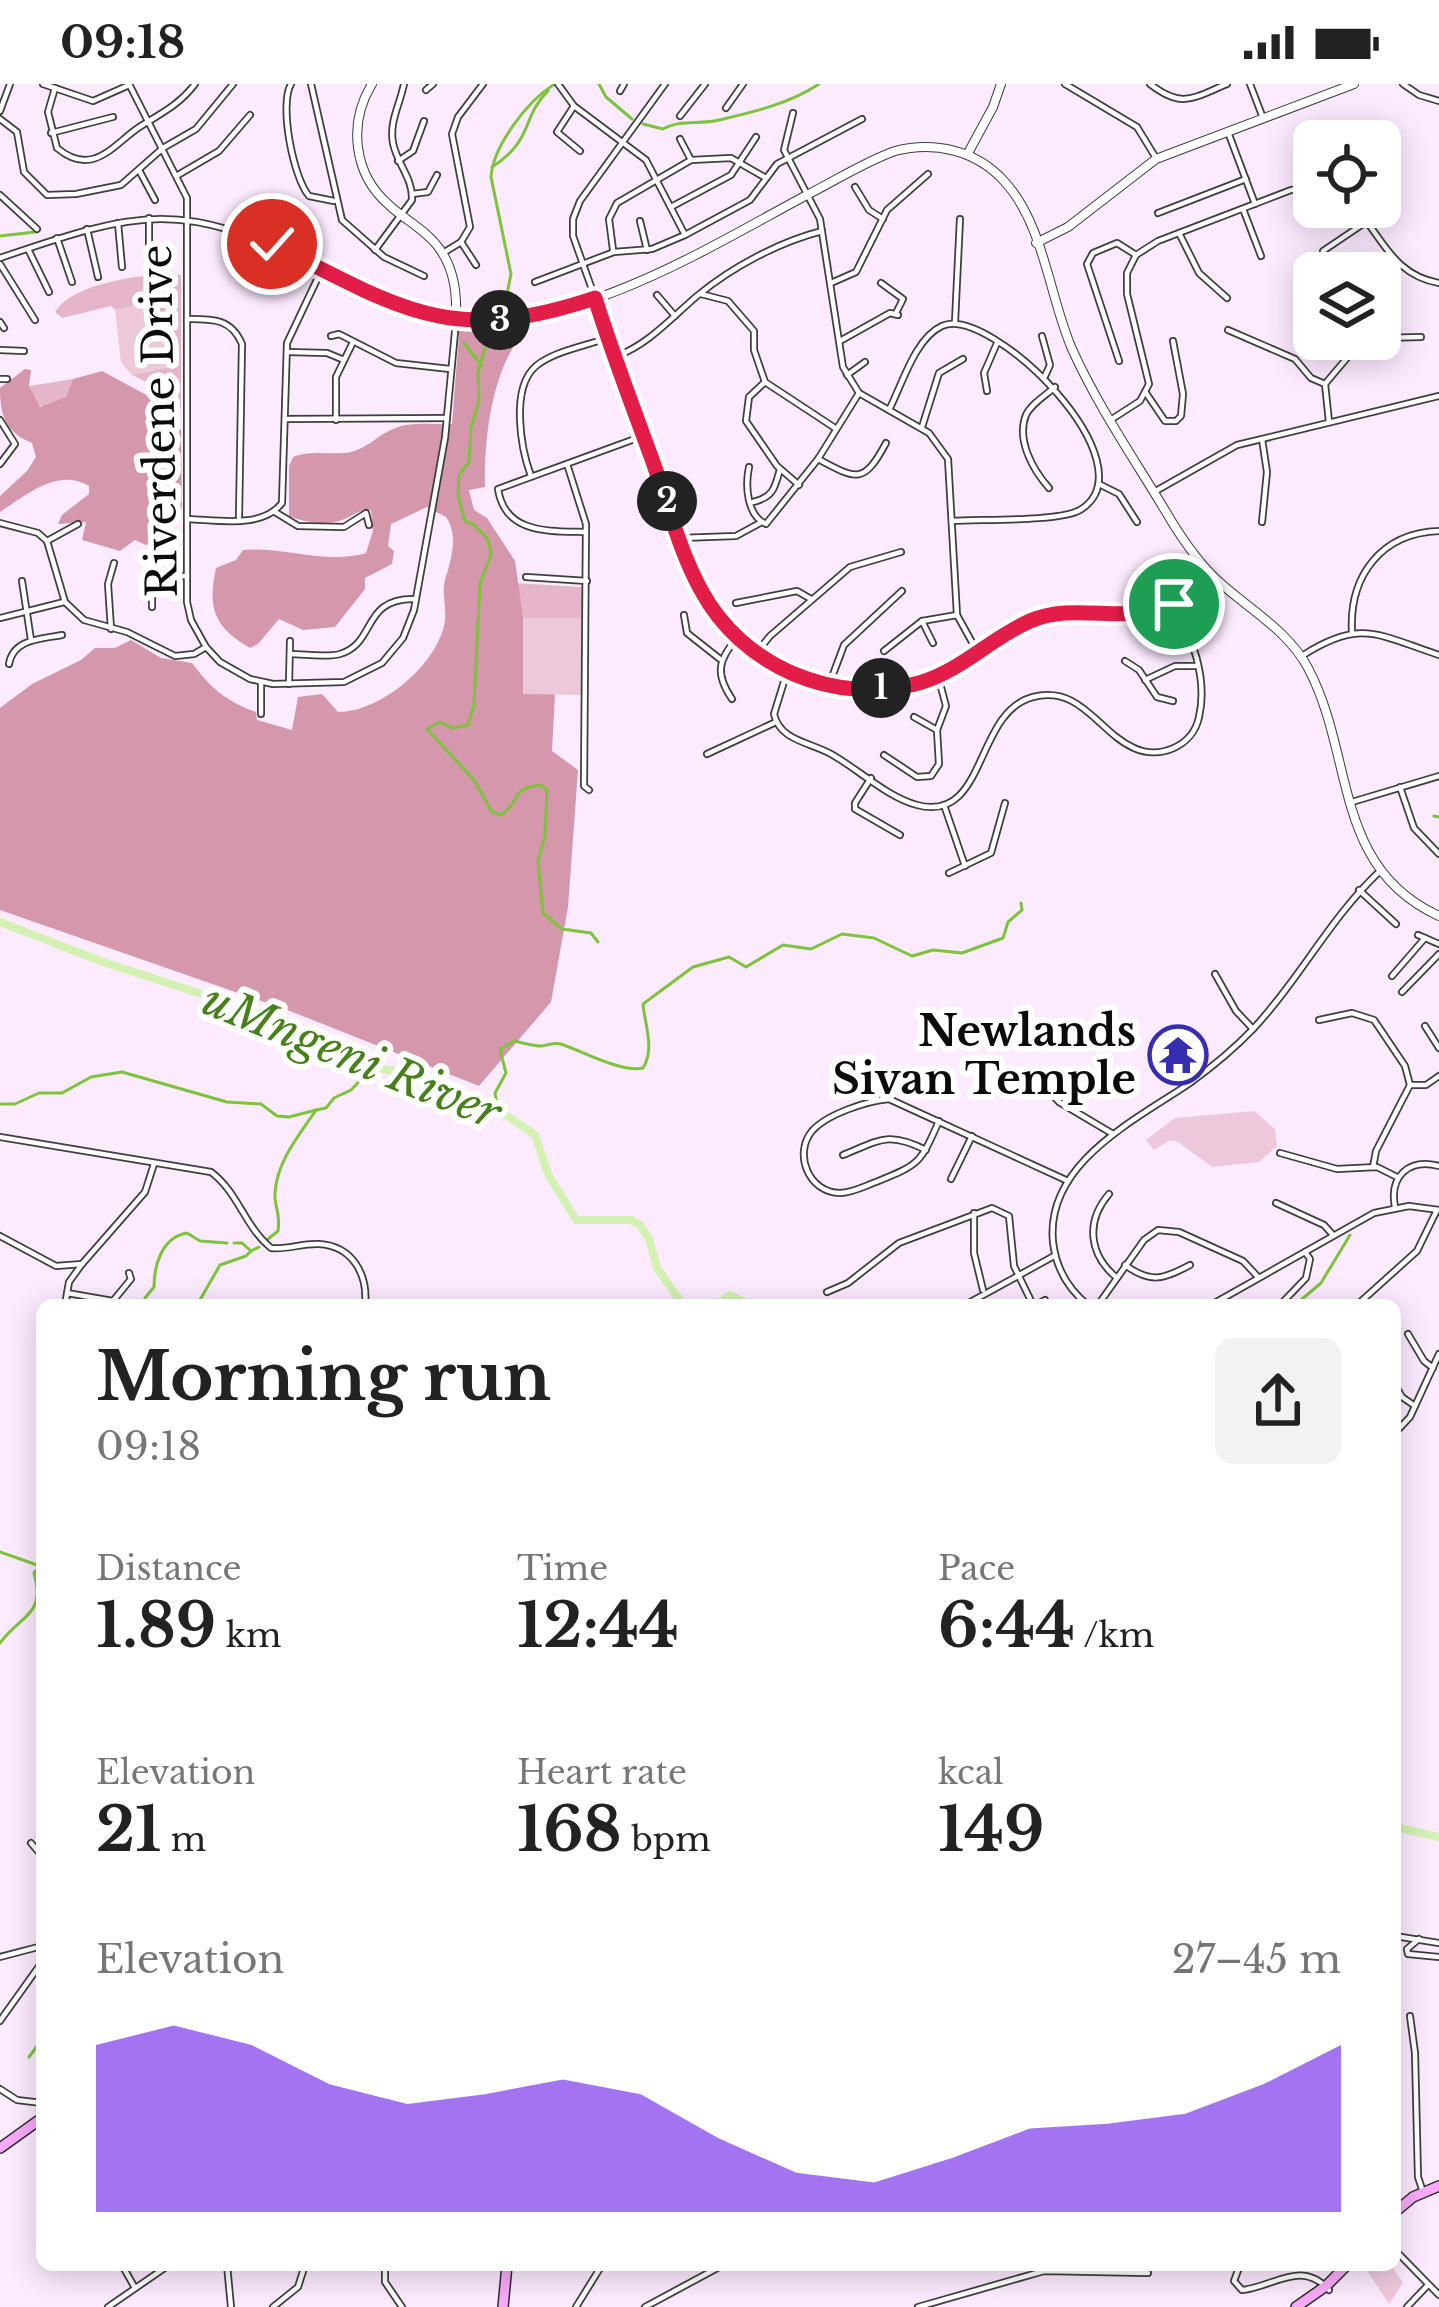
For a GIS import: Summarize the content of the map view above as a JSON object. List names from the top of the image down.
{
  "streets": {
    "street": ["Riverdene Drive"]
  },
  "water": ["uMngeni River"],
  "places": {
    "temple": ["Newlands Sivan Temple"]
  },
  "page": {
    "status": "09:18",
    "pins": ["3", "2", "1"],
    "heading": ["Morning run", "09:18"],
    "stats": [
      ["Distance", "1.89 km"],
      ["Time", "12:44"],
      ["Pace", "6:44 /km"],
      ["Elevation", "21 m"],
      ["Heart rate", "168 bpm"],
      ["kcal", "149"]
    ],
    "chart": ["Elevation", "27–45 m"]
  }
}
